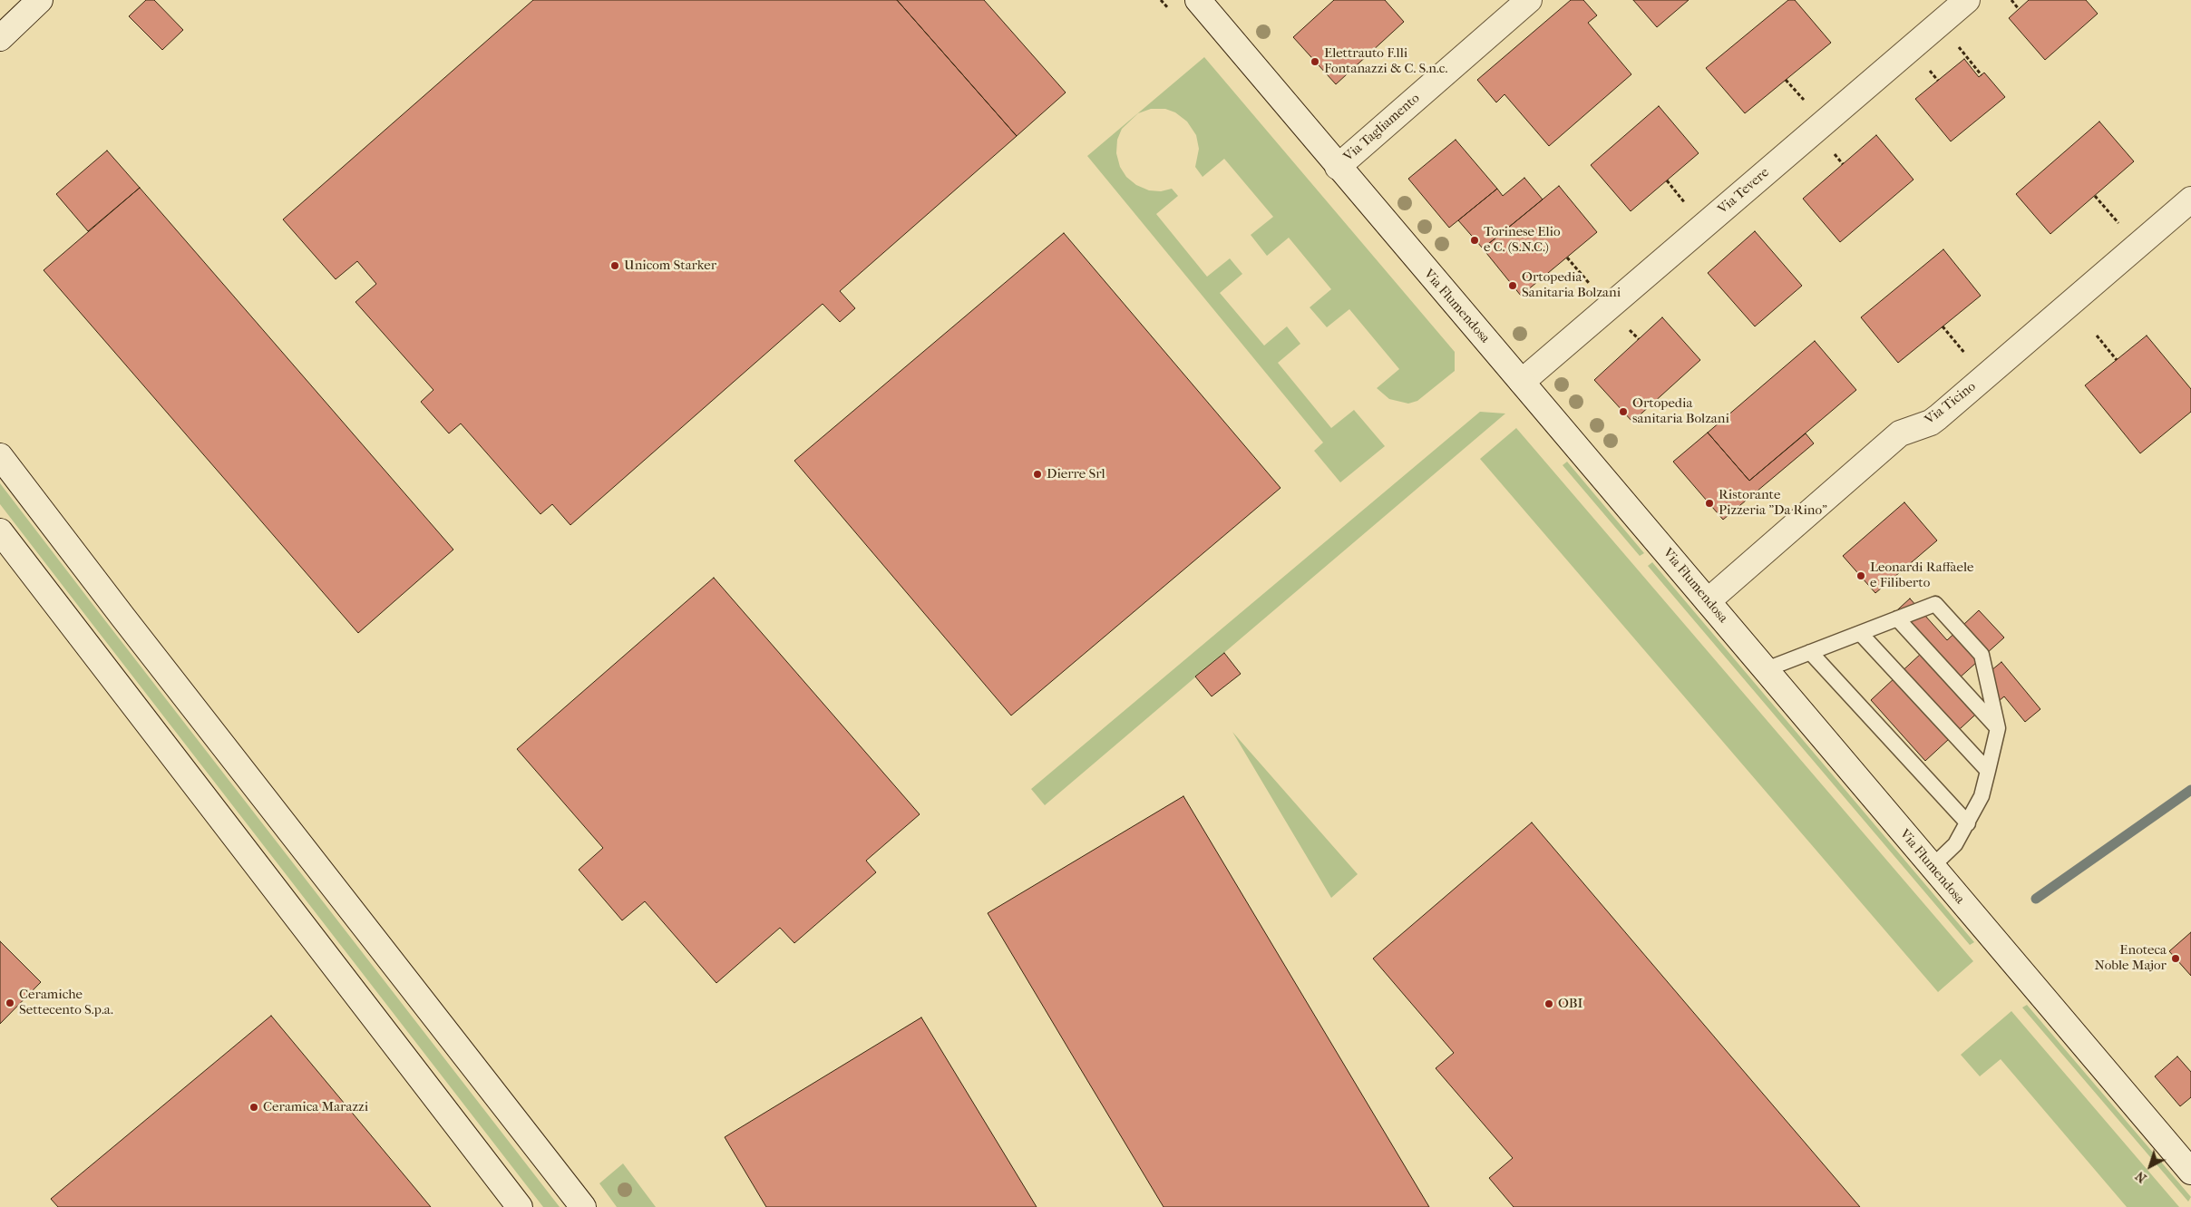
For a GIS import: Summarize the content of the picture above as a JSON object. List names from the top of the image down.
{
  "streets": {
    "street": [
      "Via Tagliamento",
      "Via Tevere",
      "Via Flumendosa",
      "Via Ticino"
    ]
  },
  "crossings": [
    ["Via Tagliamento", "Via Flumendosa"],
    ["Via Tevere", "Via Flumendosa"],
    ["Via Flumendosa", "Via Ticino"]
  ],
  "places": [
    "Elettrauto F.lli Fontanazzi & C. S.n.c.",
    "Torinese Elio e C. (S.N.C.)",
    "Unicom Starker",
    "Ortopedia Sanitaria Bolzani",
    "Ortopedia sanitaria Bolzani",
    "Dierre Srl",
    "Ristorante Pizzeria \"Da Rino\"",
    "Leonardi Raffaele e Filiberto",
    "Enoteca Noble Major",
    "Ceramiche Settecento S.p.a.",
    "OBI",
    "Ceramica Marazzi"
  ],
  "north": "bottom left"
}
